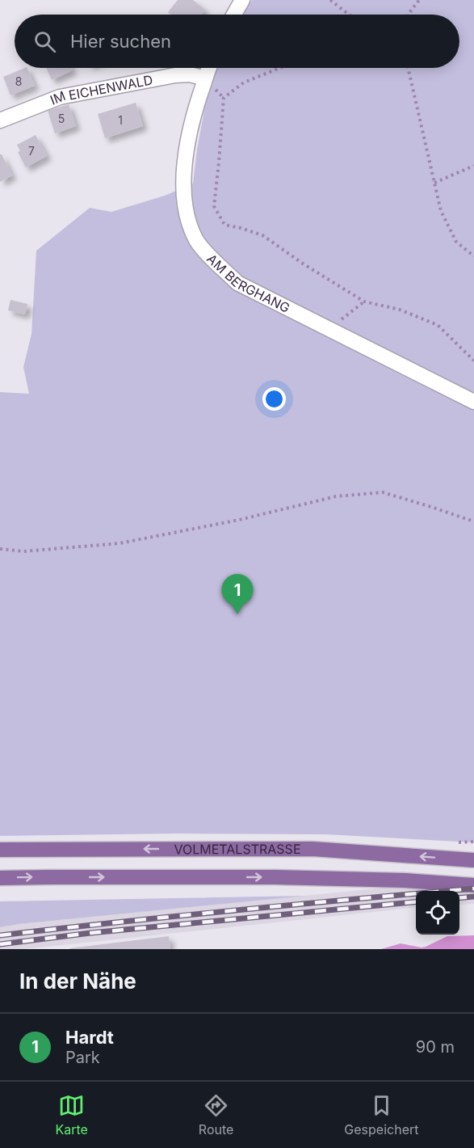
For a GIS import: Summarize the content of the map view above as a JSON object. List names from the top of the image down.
{
  "streets": {
    "main road": ["VOLMETALSTRASSE"],
    "street": ["IM EICHENWALD", "AM BERGHANG"]
  },
  "crossings": [
    ["IM EICHENWALD", "AM BERGHANG"]
  ],
  "house_numbers": [
    "8",
    "5",
    "1",
    "7"
  ],
  "page": {
    "search": "Hier suchen",
    "pins": "1",
    "heading": "In der Nähe",
    "list": [
      {
        "mark": "1",
        "name": "Hardt",
        "note": "Park",
        "value": "90 m"
      }
    ],
    "nav": ["Karte", "Route", "Gespeichert"]
  }
}
